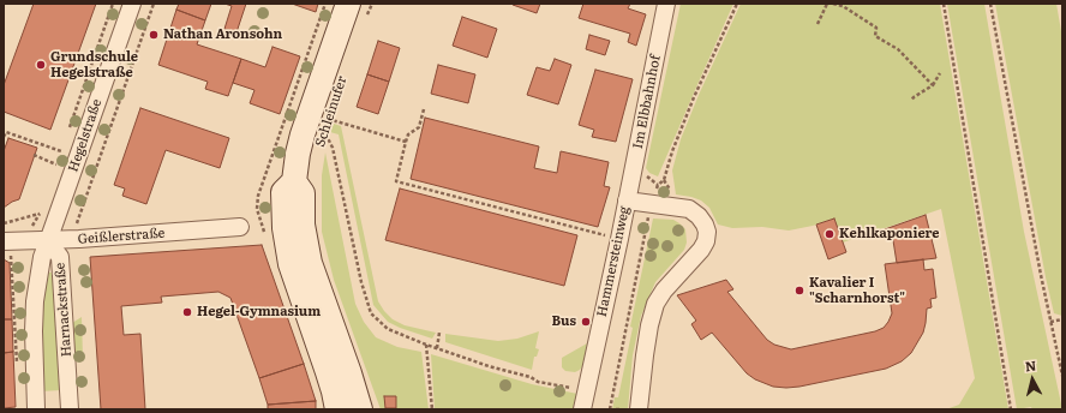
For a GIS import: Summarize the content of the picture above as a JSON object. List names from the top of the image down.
{
  "streets": {
    "main road": ["Schleinufer"],
    "street": [
      "Im Elbbahnhof",
      "Hegelstraße",
      "Geißlerstraße",
      "Hammersteinweg",
      "Harnackstraße"
    ]
  },
  "crossings": [
    ["Im Elbbahnhof", "Hammersteinweg"],
    ["Hegelstraße", "Geißlerstraße"],
    ["Hegelstraße", "Harnackstraße"],
    ["Geißlerstraße", "Harnackstraße"]
  ],
  "places": [
    "Nathan Aronsohn",
    "Grundschule Hegelstraße",
    "Kehlkaponiere",
    "Kavalier I \"Scharnhorst\"",
    "Hegel-Gymnasium",
    "Bus"
  ],
  "north": "top"
}
